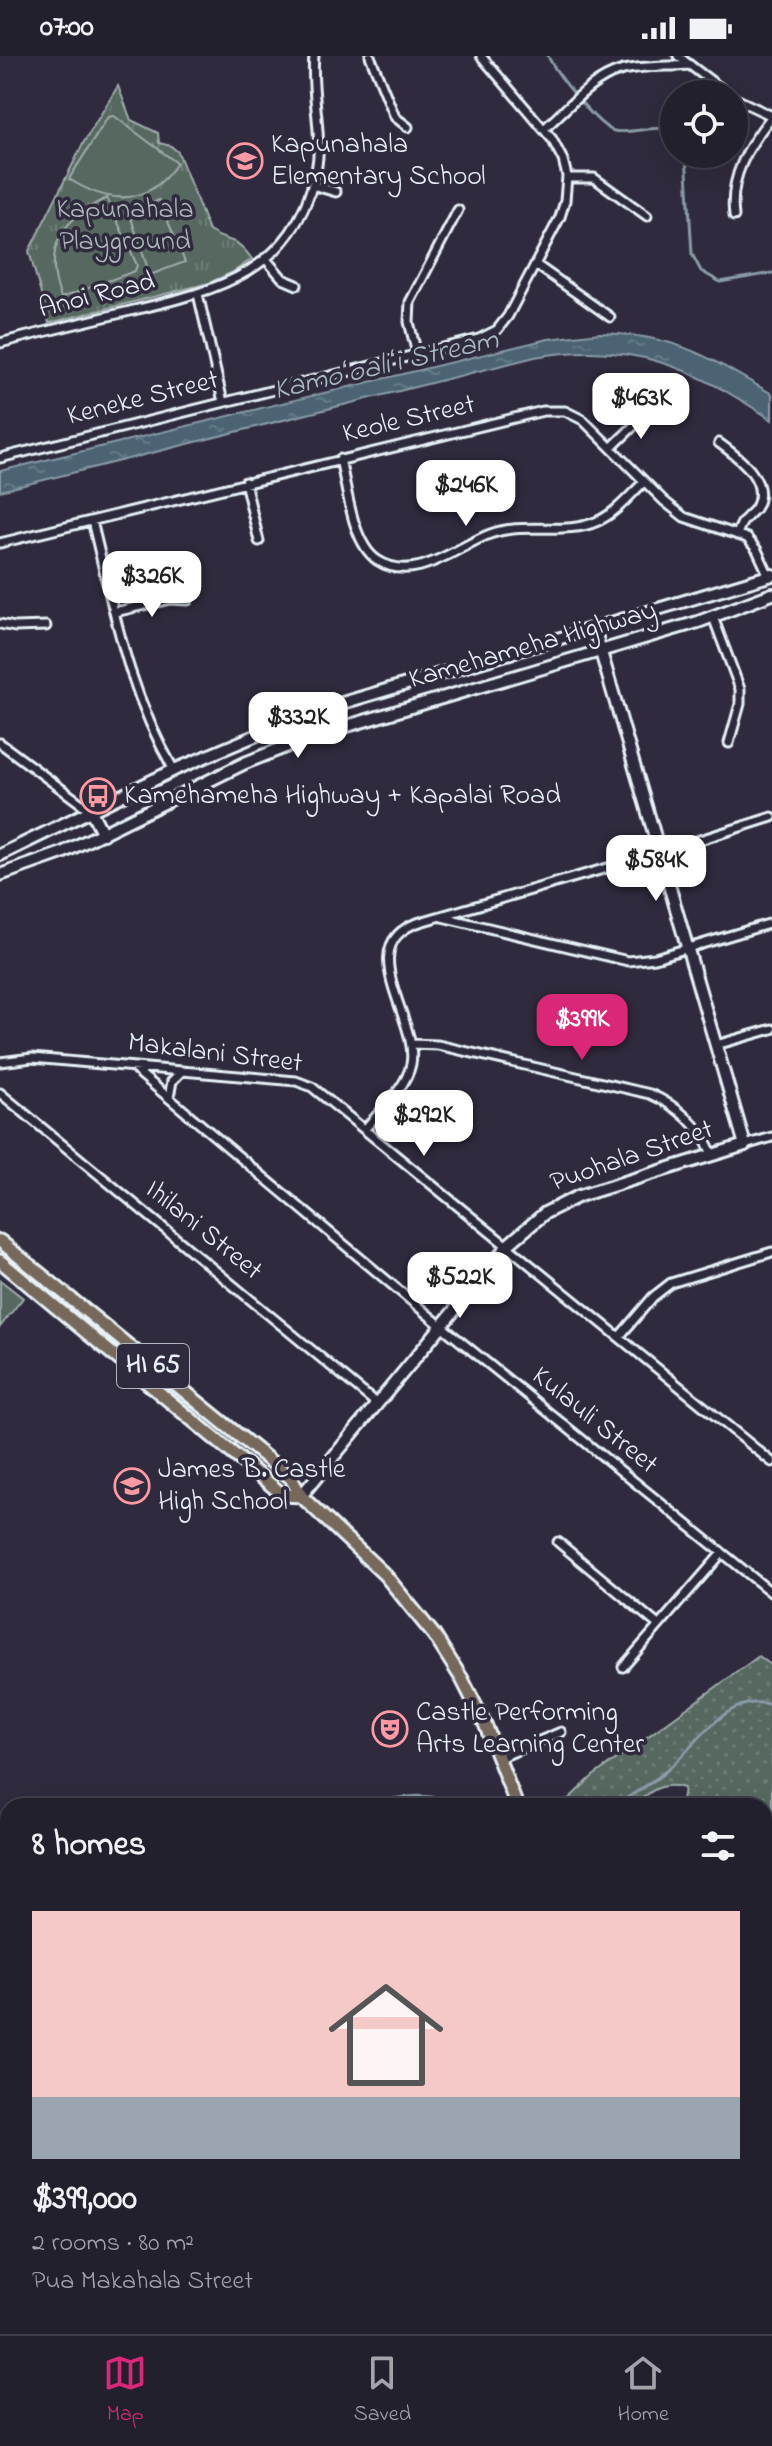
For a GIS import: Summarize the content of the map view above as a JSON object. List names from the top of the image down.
{
  "streets": {
    "main road": ["Kamehameha Highway", "Puohala Street", "HI 65"],
    "street": [
      "Anoi Road",
      "Keneke Street",
      "Keole Street",
      "Makalani Street",
      "Ihilani Street",
      "Kulauli Street"
    ]
  },
  "crossings": [
    ["Keole Street", "Kamehameha Highway"],
    ["Makalani Street", "Puohala Street"],
    ["Makalani Street", "Kulauli Street"],
    ["Puohala Street", "Ihilani Street"],
    ["Puohala Street", "HI 65"],
    ["Puohala Street", "Kulauli Street"]
  ],
  "water": ["Kamoʻoaliʻi Stream"],
  "parks": ["Kapunahala Playground"],
  "places": {
    "school or university": ["Kapunahala Elementary School", "James B. Castle High School"],
    "bus stop": ["Kamehameha Highway + Kapalai Road"],
    "theatre": ["Castle Performing Arts Learning Center"]
  },
  "page": {
    "status": "07:00",
    "price": [
      "$463K",
      "$246K",
      "$326K",
      "$332K",
      "$584K",
      "$399K",
      "$292K",
      "$522K"
    ],
    "heading": "8 homes",
    "list": [
      {
        "name": "$399,000",
        "note": "2 rooms · 80 m² · Pua Makahala Street"
      }
    ],
    "tabs": ["Map", "Saved", "Home"]
  }
}
